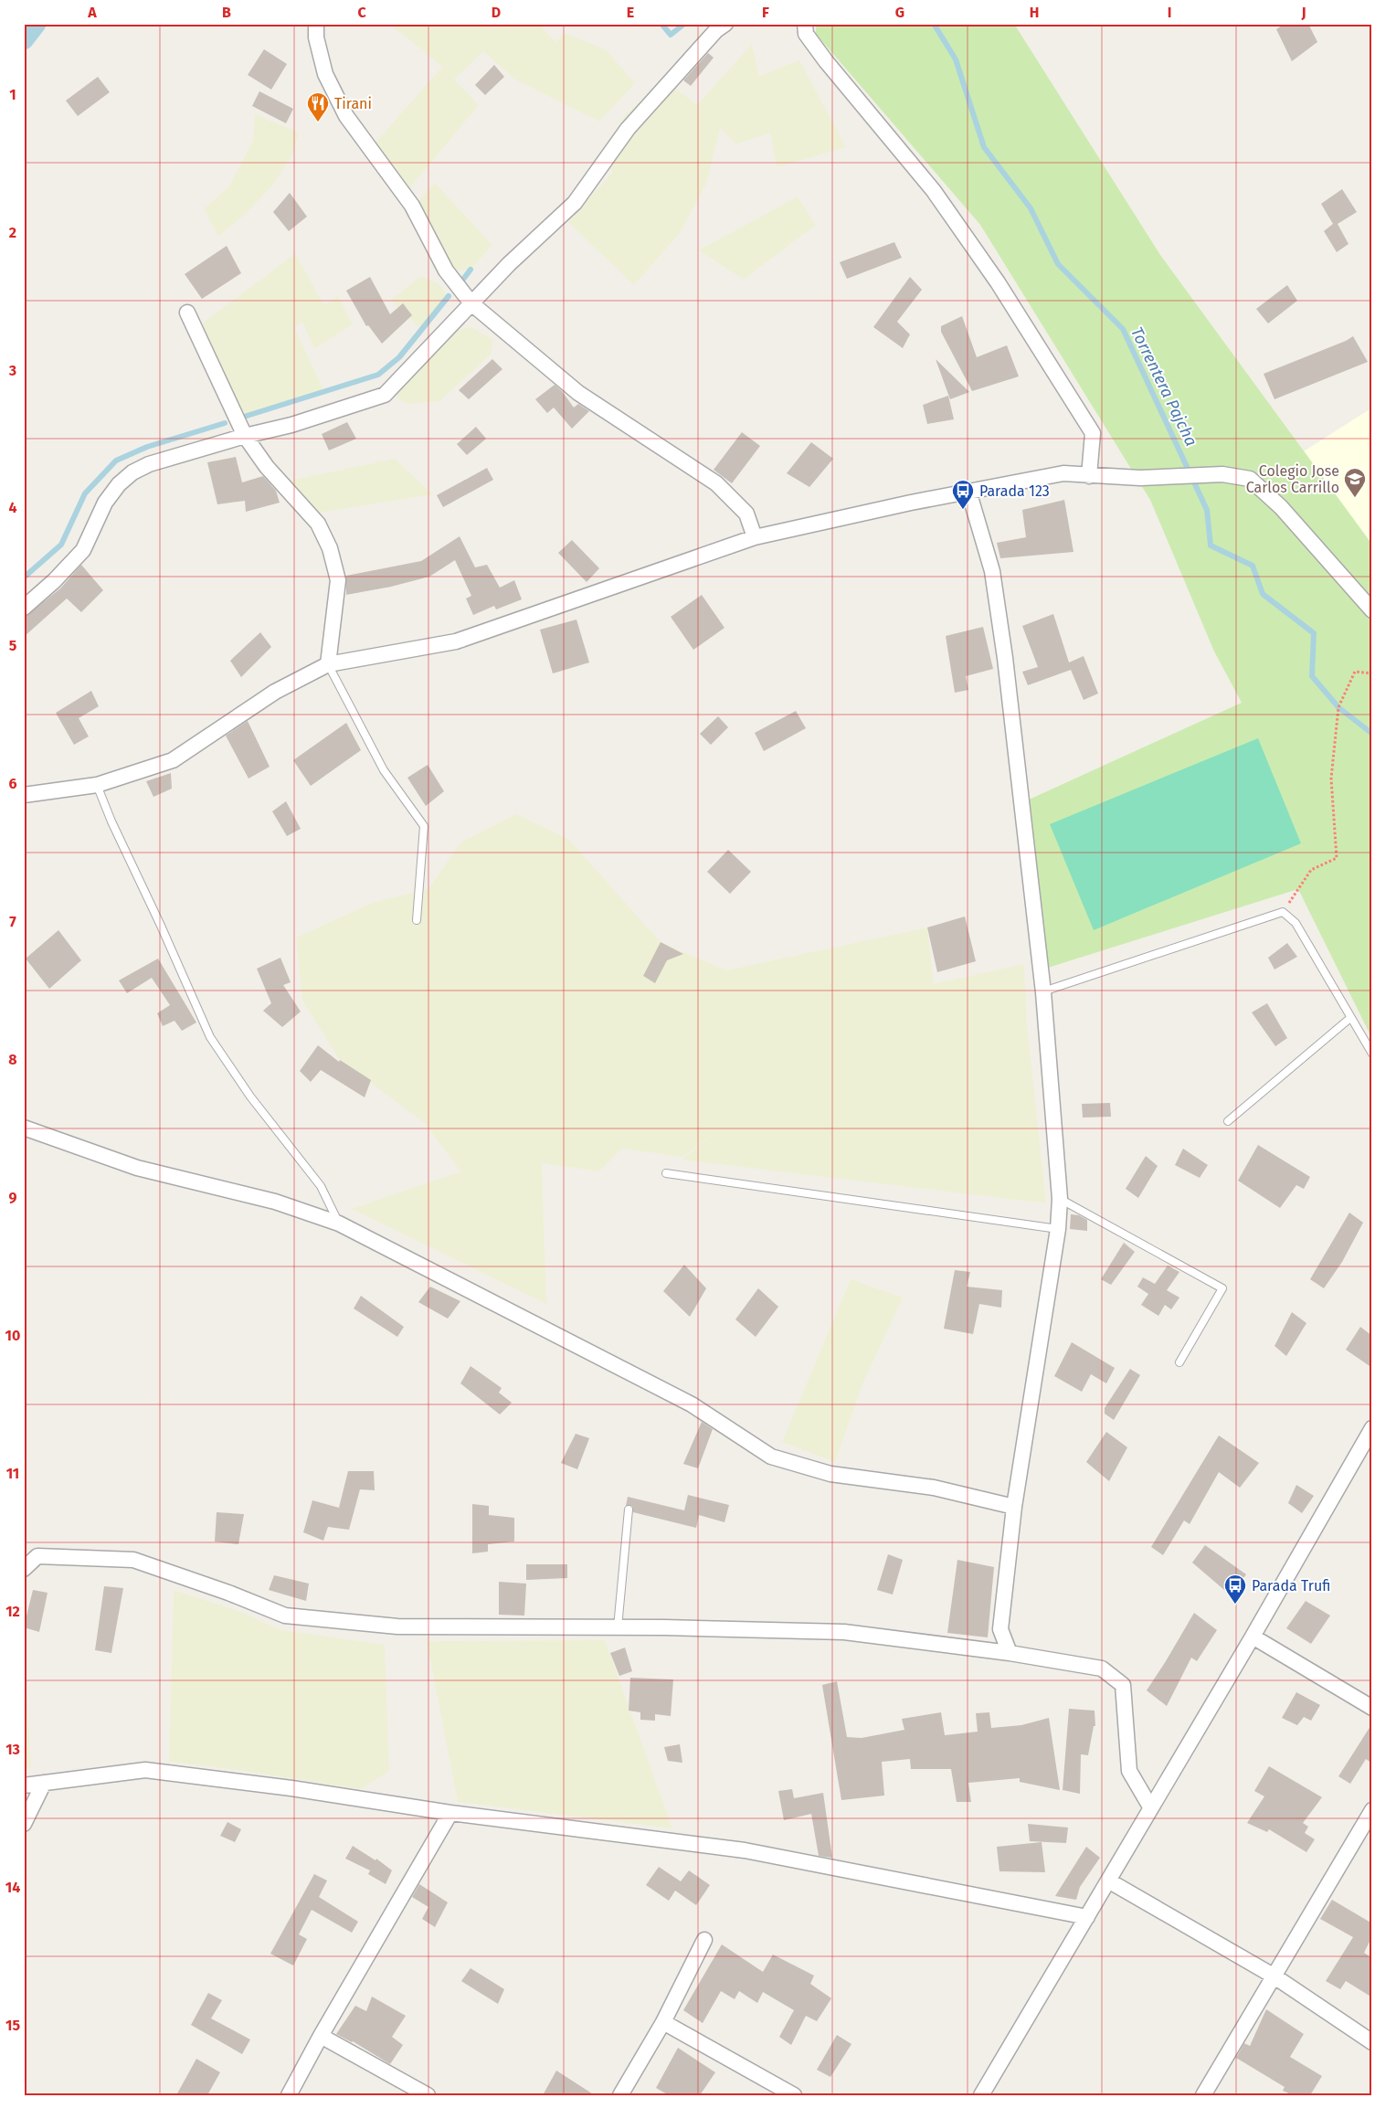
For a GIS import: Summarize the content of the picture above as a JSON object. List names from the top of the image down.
{
  "water": ["Torrentera Pajcha"],
  "places": {
    "restaurant": ["Tirani"],
    "school or university": ["Colegio Jose Carlos Carrillo"],
    "bus stop": ["Parada 123", "Parada Trufi"]
  },
  "grid": {
    "columns": [
      "A",
      "B",
      "C",
      "D",
      "E",
      "F",
      "G",
      "H",
      "I",
      "J"
    ],
    "rows": [
      "1",
      "2",
      "3",
      "4",
      "5",
      "6",
      "7",
      "8",
      "9",
      "10",
      "11",
      "12",
      "13",
      "14",
      "15"
    ]
  }
}
